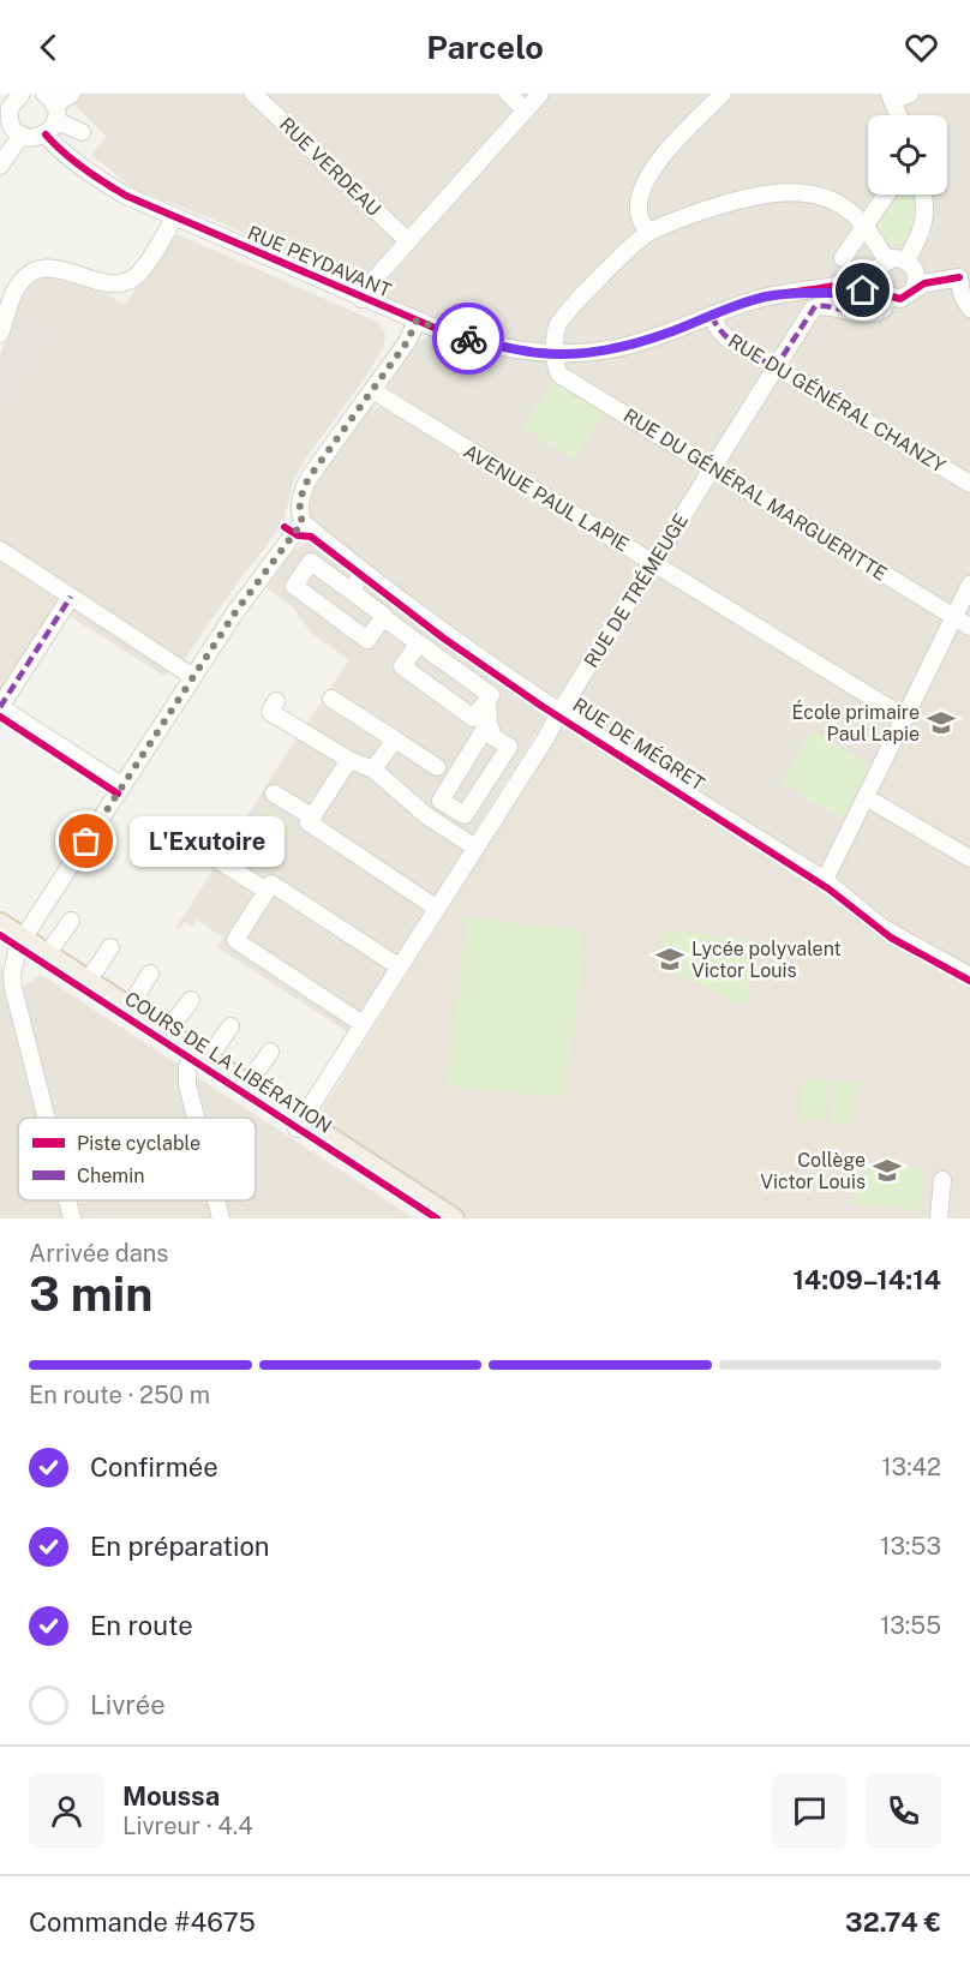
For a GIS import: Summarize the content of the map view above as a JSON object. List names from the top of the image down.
{
  "streets": {
    "main road": ["COURS DE LA LIBÉRATION"],
    "street": [
      "RUE VERDEAU",
      "RUE PEYDAVANT",
      "RUE DU GÉNÉRAL CHANZY",
      "RUE DU GÉNÉRAL MARGUERITTE",
      "AVENUE PAUL LAPIE",
      "RUE DE TRÉMEUGE",
      "RUE DE MÉGRET"
    ]
  },
  "crossings": [
    ["RUE PEYDAVANT", "RUE DU GÉNÉRAL CHANZY"],
    ["RUE PEYDAVANT", "RUE DU GÉNÉRAL MARGUERITTE"],
    ["RUE PEYDAVANT", "RUE DE TRÉMEUGE"],
    ["RUE DU GÉNÉRAL CHANZY", "RUE DE TRÉMEUGE"],
    ["RUE DU GÉNÉRAL MARGUERITTE", "RUE DE TRÉMEUGE"],
    ["AVENUE PAUL LAPIE", "RUE DE TRÉMEUGE"],
    ["RUE DE TRÉMEUGE", "RUE DE MÉGRET"],
    ["RUE DE TRÉMEUGE", "COURS DE LA LIBÉRATION"]
  ],
  "places": {
    "school or university": ["École primaire Paul Lapie", "Lycée polyvalent Victor Louis", "Collège Victor Louis"],
    "other": ["L'Exutoire"]
  },
  "legend": ["Piste cyclable", "Chemin"],
  "page": {
    "header": "Parcelo",
    "bubble": "L'Exutoire",
    "heading": ["3 min", "Arrivée dans", "14:09–14:14"],
    "panel": [
      "Moussa",
      "Livreur · 4.4",
      "Commande #4675",
      "32.74 €"
    ],
    "bar": "En route · 250 m",
    "list": [
      ["Confirmée", "13:42"],
      ["En préparation", "13:53"],
      ["En route", "13:55"],
      "Livrée"
    ]
  }
}
